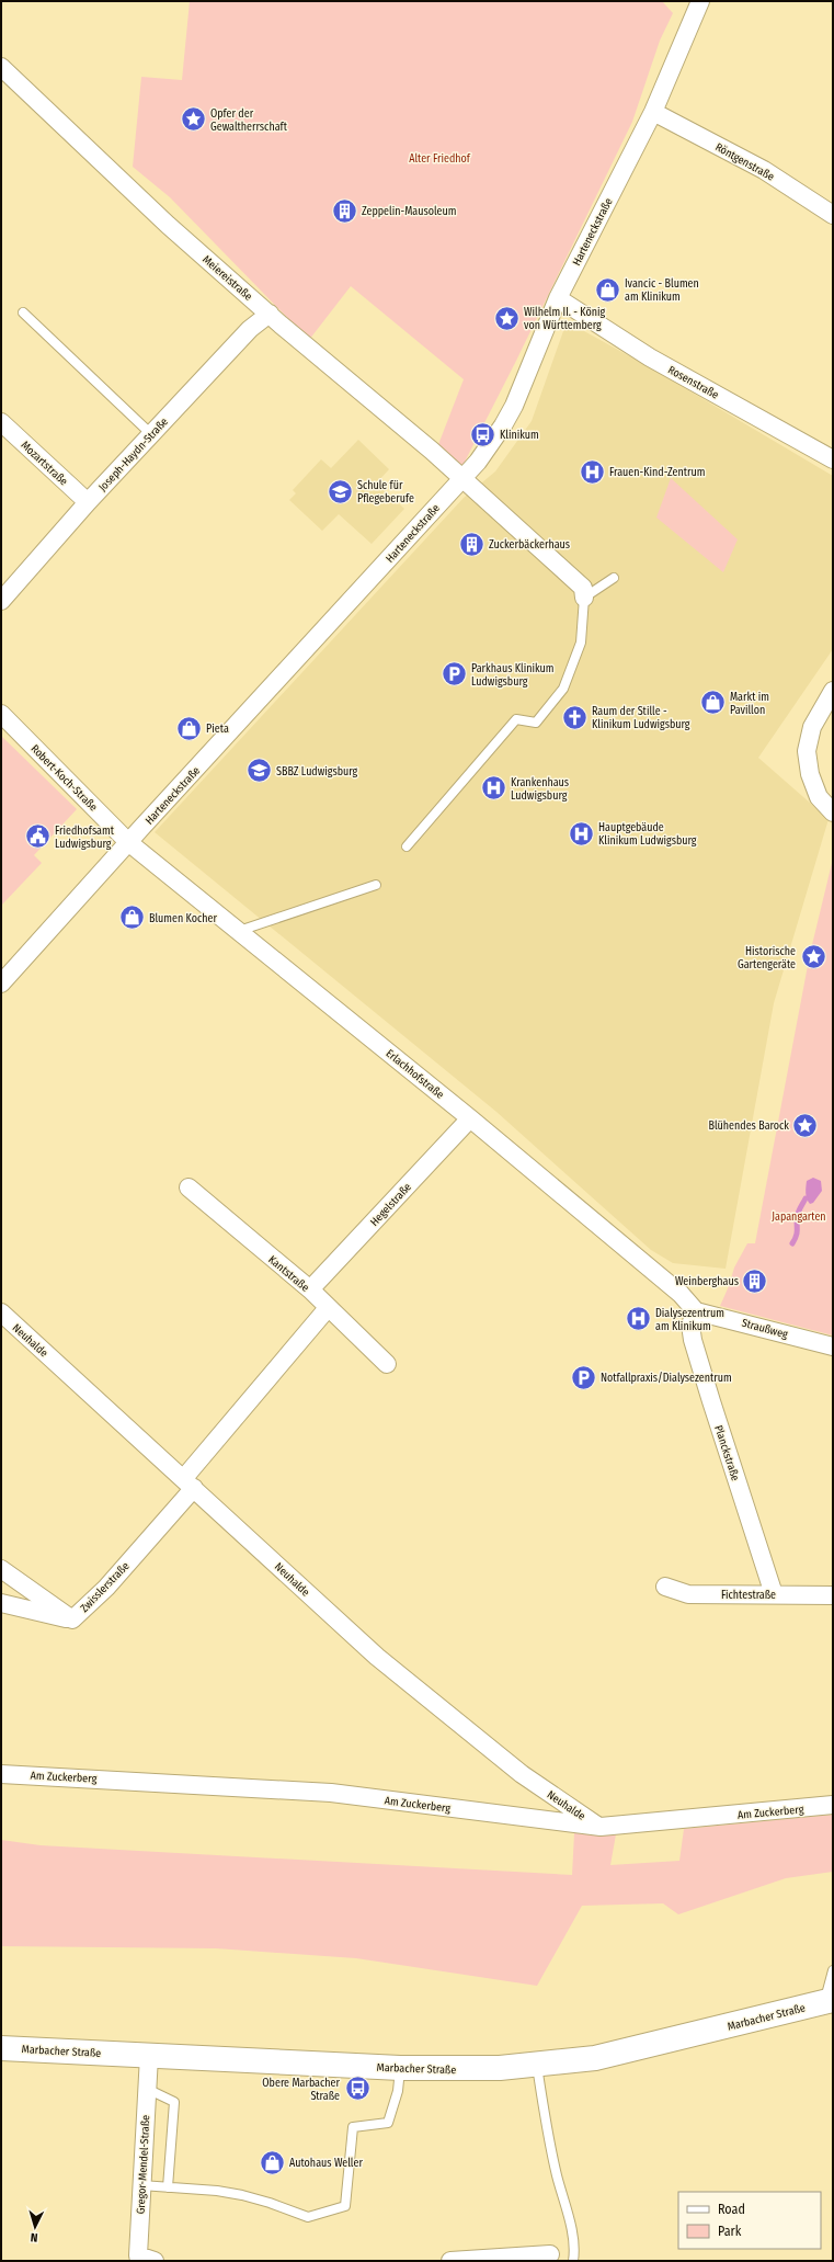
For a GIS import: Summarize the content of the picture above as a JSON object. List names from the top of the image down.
{
  "streets": {
    "main road": ["Marbacher Straße"],
    "street": [
      "Röntgenstraße",
      "Harteneckstraße",
      "Meiereistraße",
      "Rosenstraße",
      "Joseph-Haydn-Straße",
      "Mozartstraße",
      "Robert-Koch-Straße",
      "Erlachhofstraße",
      "Hegelstraße",
      "Kantstraße",
      "Straußweg",
      "Neuhalde",
      "Planckstraße",
      "Zwisslerstraße",
      "Fichtestraße",
      "Am Zuckerberg",
      "Gregor-Mendel-Straße"
    ]
  },
  "crossings": [
    ["Röntgenstraße", "Harteneckstraße"],
    ["Harteneckstraße", "Meiereistraße"],
    ["Harteneckstraße", "Rosenstraße"],
    ["Harteneckstraße", "Robert-Koch-Straße"],
    ["Harteneckstraße", "Erlachhofstraße"],
    ["Meiereistraße", "Joseph-Haydn-Straße"],
    ["Joseph-Haydn-Straße", "Mozartstraße"],
    ["Robert-Koch-Straße", "Erlachhofstraße"],
    ["Erlachhofstraße", "Hegelstraße"],
    ["Erlachhofstraße", "Straußweg"],
    ["Erlachhofstraße", "Planckstraße"],
    ["Hegelstraße", "Kantstraße"],
    ["Straußweg", "Planckstraße"],
    ["Neuhalde", "Zwisslerstraße"],
    ["Neuhalde", "Am Zuckerberg"],
    ["Planckstraße", "Fichtestraße"],
    ["Marbacher Straße", "Gregor-Mendel-Straße"]
  ],
  "parks": ["Alter Friedhof", "Japangarten"],
  "places": {
    "place": [
      "Opfer der Gewaltherrschaft",
      "Wilhelm II. - König von Württemberg",
      "Historische Gartengeräte",
      "Blühendes Barock"
    ],
    "building": ["Zeppelin-Mausoleum", "Zuckerbäckerhaus", "Weinberghaus"],
    "shop": [
      "Ivancic - Blumen am Klinikum",
      "Markt im Pavillon",
      "Pieta",
      "Blumen Kocher",
      "Autohaus Weller"
    ],
    "bus stop": ["Klinikum", "Obere Marbacher Straße"],
    "hospital": [
      "Frauen-Kind-Zentrum",
      "Krankenhaus Ludwigsburg",
      "Hauptgebäude Klinikum Ludwigsburg",
      "Dialysezentrum am Klinikum"
    ],
    "school or university": ["Schule für Pflegeberufe", "SBBZ Ludwigsburg"],
    "parking": ["Parkhaus Klinikum Ludwigsburg", "Notfallpraxis/Dialysezentrum"],
    "church": ["Raum der Stille - Klinikum Ludwigsburg"],
    "public building": ["Friedhofsamt Ludwigsburg"]
  },
  "legend": ["Road", "Park"],
  "north": "bottom"
}
